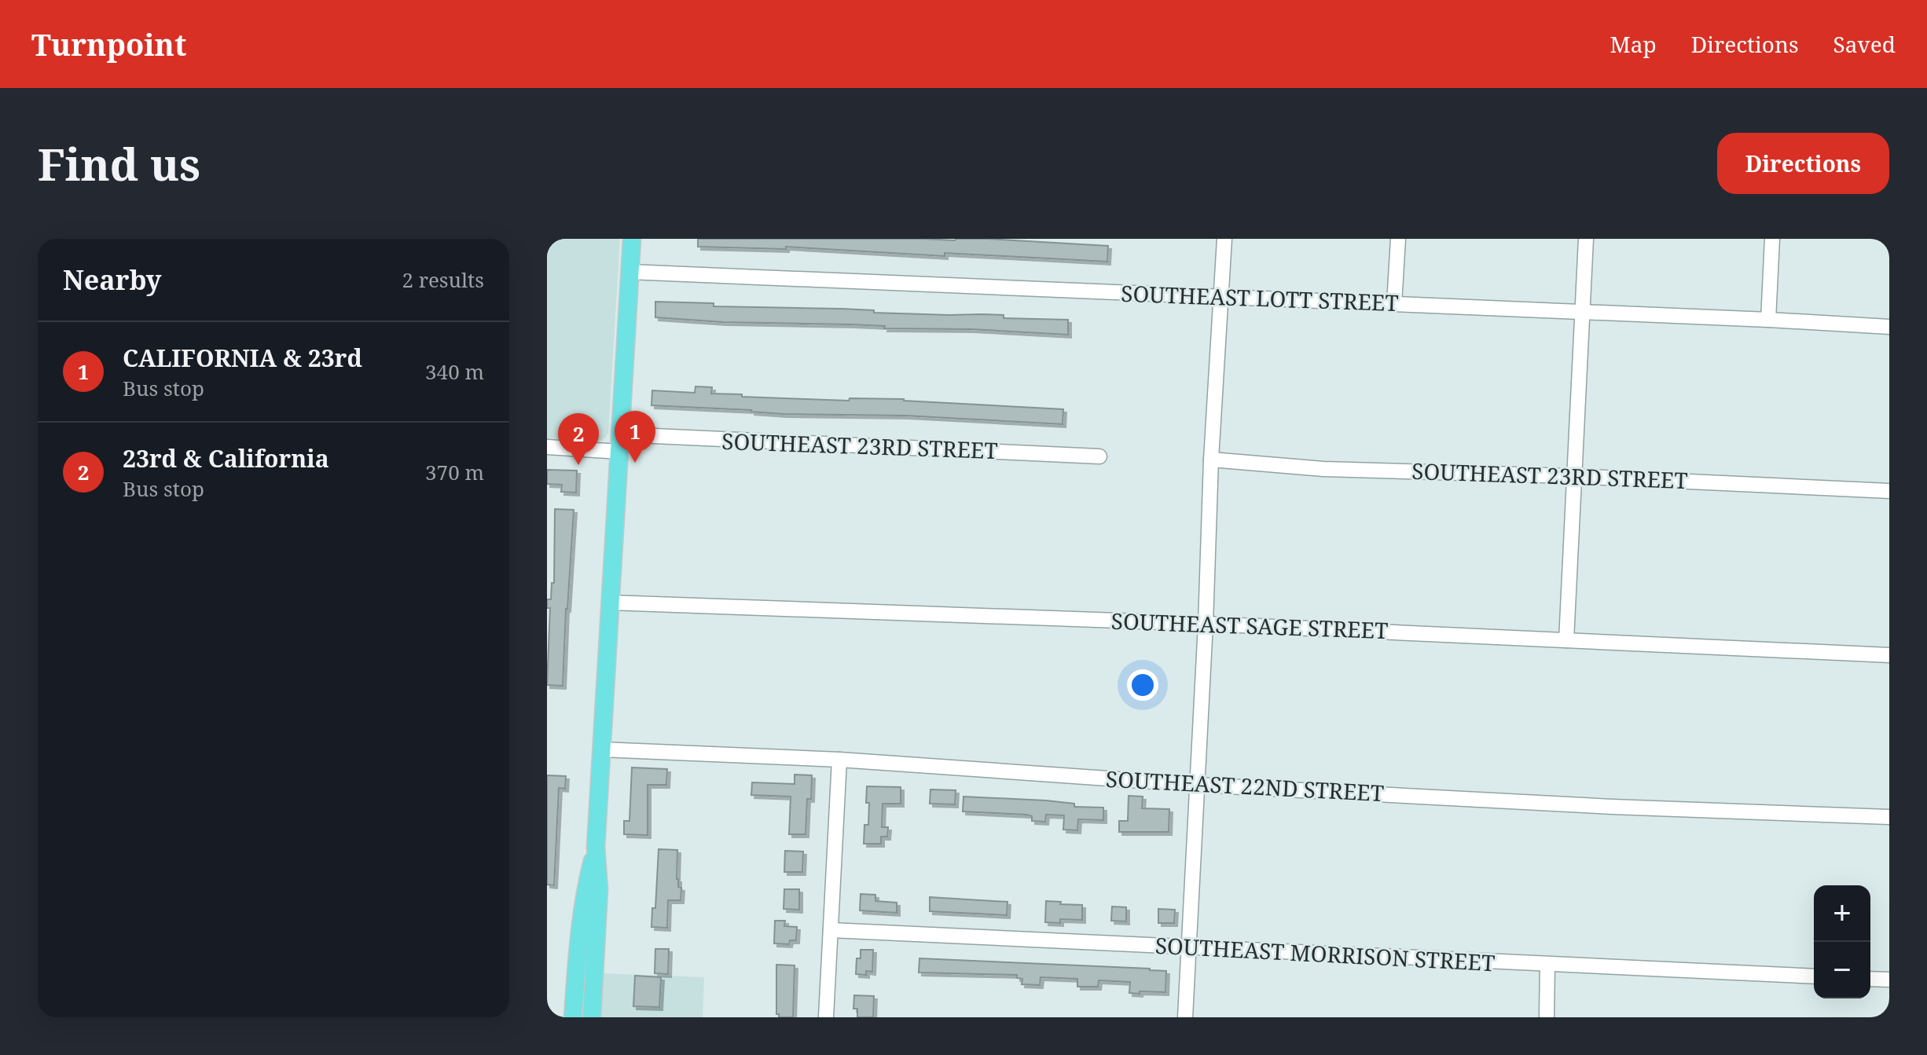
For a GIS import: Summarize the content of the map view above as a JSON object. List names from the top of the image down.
{
  "streets": {
    "street": [
      "SOUTHEAST LOTT STREET",
      "SOUTHEAST 23RD STREET",
      "SOUTHEAST SAGE STREET",
      "SOUTHEAST 22ND STREET",
      "SOUTHEAST MORRISON STREET"
    ]
  },
  "page": {
    "header": "Turnpoint",
    "nav": ["Map", "Directions", "Saved"],
    "buttons": "Directions",
    "title": "Find us",
    "heading": ["Nearby", "2 results"],
    "list": [
      {
        "mark": "1",
        "name": "CALIFORNIA & 23rd",
        "note": "Bus stop",
        "value": "340 m"
      },
      {
        "mark": "2",
        "name": "23rd & California",
        "note": "Bus stop",
        "value": "370 m"
      }
    ],
    "pins": ["1", "2"],
    "map_buttons": ["+", "−"]
  }
}
